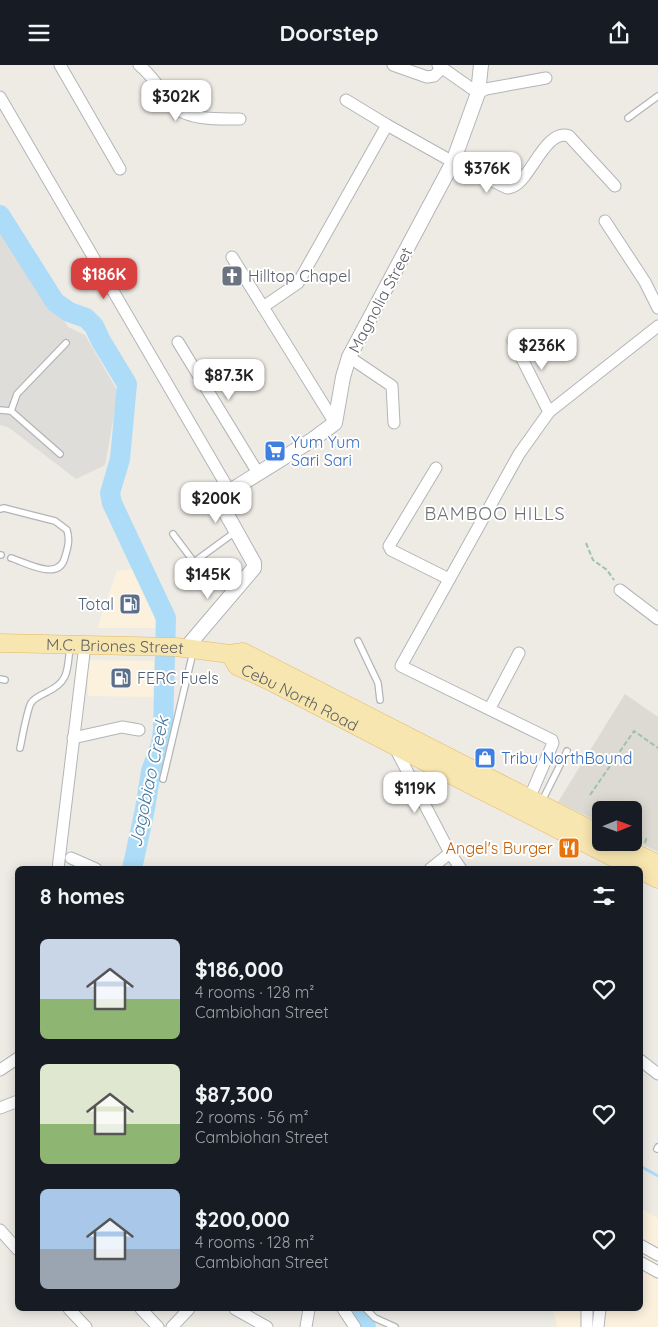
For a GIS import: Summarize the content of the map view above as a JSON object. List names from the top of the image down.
{
  "streets": {
    "main road": ["M.C. Briones Street", "Cebu North Road"],
    "street": ["Magnolia Street"]
  },
  "crossings": [
    ["M.C. Briones Street", "Cebu North Road"]
  ],
  "districts": ["BAMBOO HILLS"],
  "water": ["Jagobiao Creek"],
  "places": {
    "church": ["Hilltop Chapel"],
    "supermarket": ["Yum Yum Sari Sari"],
    "fuel station": ["Total", "FERC Fuels"],
    "shop": ["Tribu NorthBound"],
    "restaurant": ["Angel's Burger"]
  },
  "north": "right",
  "page": {
    "header": "Doorstep",
    "price": [
      "$302K",
      "$376K",
      "$186K",
      "$236K",
      "$87.3K",
      "$200K",
      "$145K",
      "$119K"
    ],
    "heading": "8 homes",
    "list": [
      {
        "name": "$186,000",
        "note": "4 rooms · 128 m² · Cambiohan Street"
      },
      {
        "name": "$87,300",
        "note": "2 rooms · 56 m² · Cambiohan Street"
      },
      {
        "name": "$200,000",
        "note": "4 rooms · 128 m² · Cambiohan Street"
      }
    ]
  }
}
